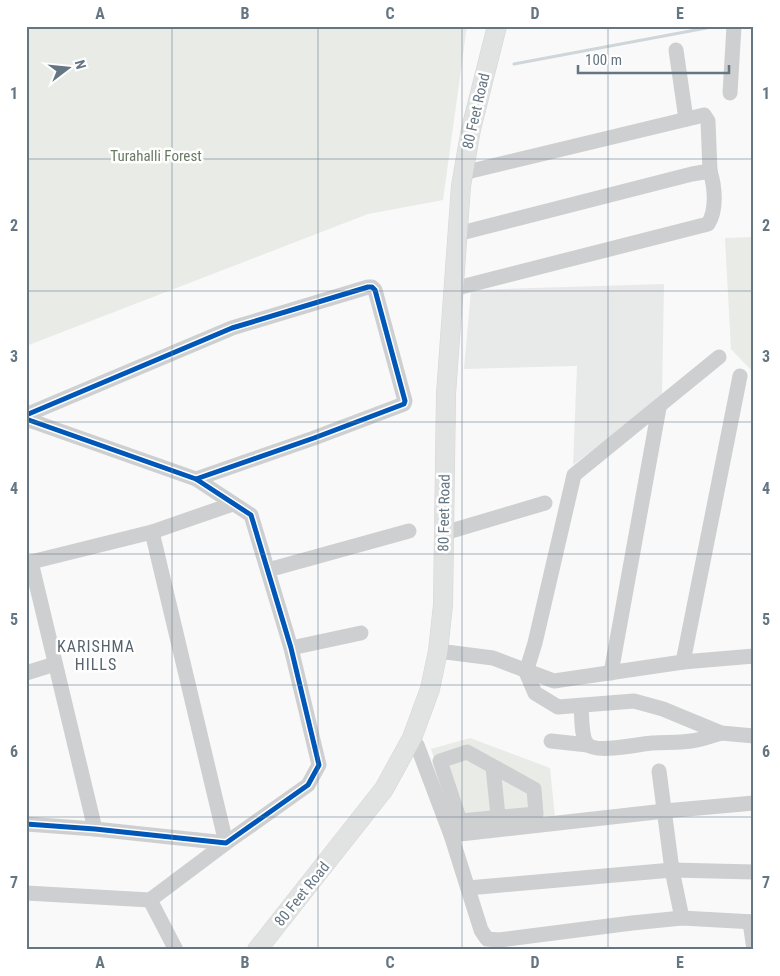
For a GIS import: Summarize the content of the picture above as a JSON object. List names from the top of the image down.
{
  "streets": {
    "main road": ["80 Feet Road"]
  },
  "districts": ["KARISHMA HILLS"],
  "parks": ["Turahalli Forest"],
  "scale_bar": "100 m",
  "north": "right",
  "grid": {
    "columns": [
      "A",
      "B",
      "C",
      "D",
      "E"
    ],
    "rows": [
      "1",
      "2",
      "3",
      "4",
      "5",
      "6",
      "7"
    ]
  }
}
